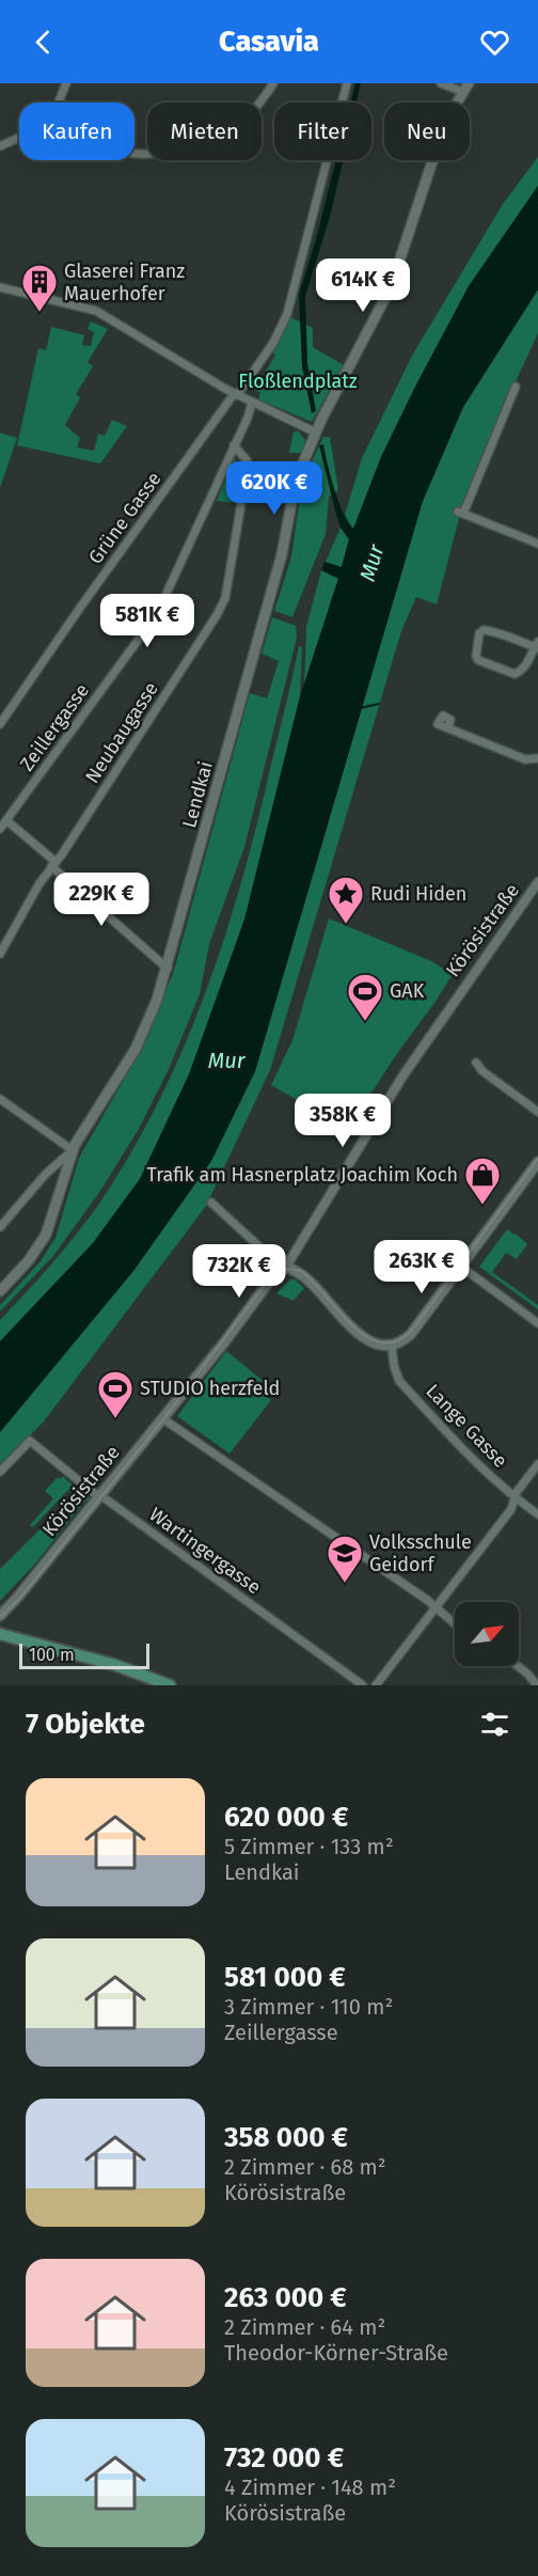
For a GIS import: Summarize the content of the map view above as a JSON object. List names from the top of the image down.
{
  "streets": {
    "main road": ["Lendkai", "Körösistraße"],
    "street": [
      "Grüne Gasse",
      "Zeillergasse",
      "Neubaugasse",
      "Lange Gasse",
      "Wartingergasse"
    ]
  },
  "crossings": [
    ["Zeillergasse", "Neubaugasse"],
    ["Körösistraße", "Wartingergasse"]
  ],
  "water": ["Mur"],
  "parks": ["Floßlendplatz"],
  "places": {
    "building": ["Glaserei Franz Mauerhofer"],
    "place": ["Rudi Hiden"],
    "sports": ["GAK", "STUDIO herzfeld"],
    "shop": ["Trafik am Hasnerplatz Joachim Koch"],
    "school or university": ["Volksschule Geidorf"]
  },
  "scale_bar": "100 m",
  "north": "top right",
  "page": {
    "header": "Casavia",
    "chip": [
      "Kaufen",
      "Mieten",
      "Filter",
      "Neu"
    ],
    "price": [
      "614K €",
      "620K €",
      "581K €",
      "229K €",
      "358K €",
      "263K €",
      "732K €"
    ],
    "scale": "100 m",
    "heading": "7 Objekte",
    "list": [
      {
        "name": "620 000 €",
        "note": "5 Zimmer · 133 m² · Lendkai"
      },
      {
        "name": "581 000 €",
        "note": "3 Zimmer · 110 m² · Zeillergasse"
      },
      {
        "name": "358 000 €",
        "note": "2 Zimmer · 68 m² · Körösistraße"
      },
      {
        "name": "263 000 €",
        "note": "2 Zimmer · 64 m² · Theodor-Körner-Straße"
      },
      {
        "name": "732 000 €",
        "note": "4 Zimmer · 148 m² · Körösistraße"
      }
    ]
  }
}
